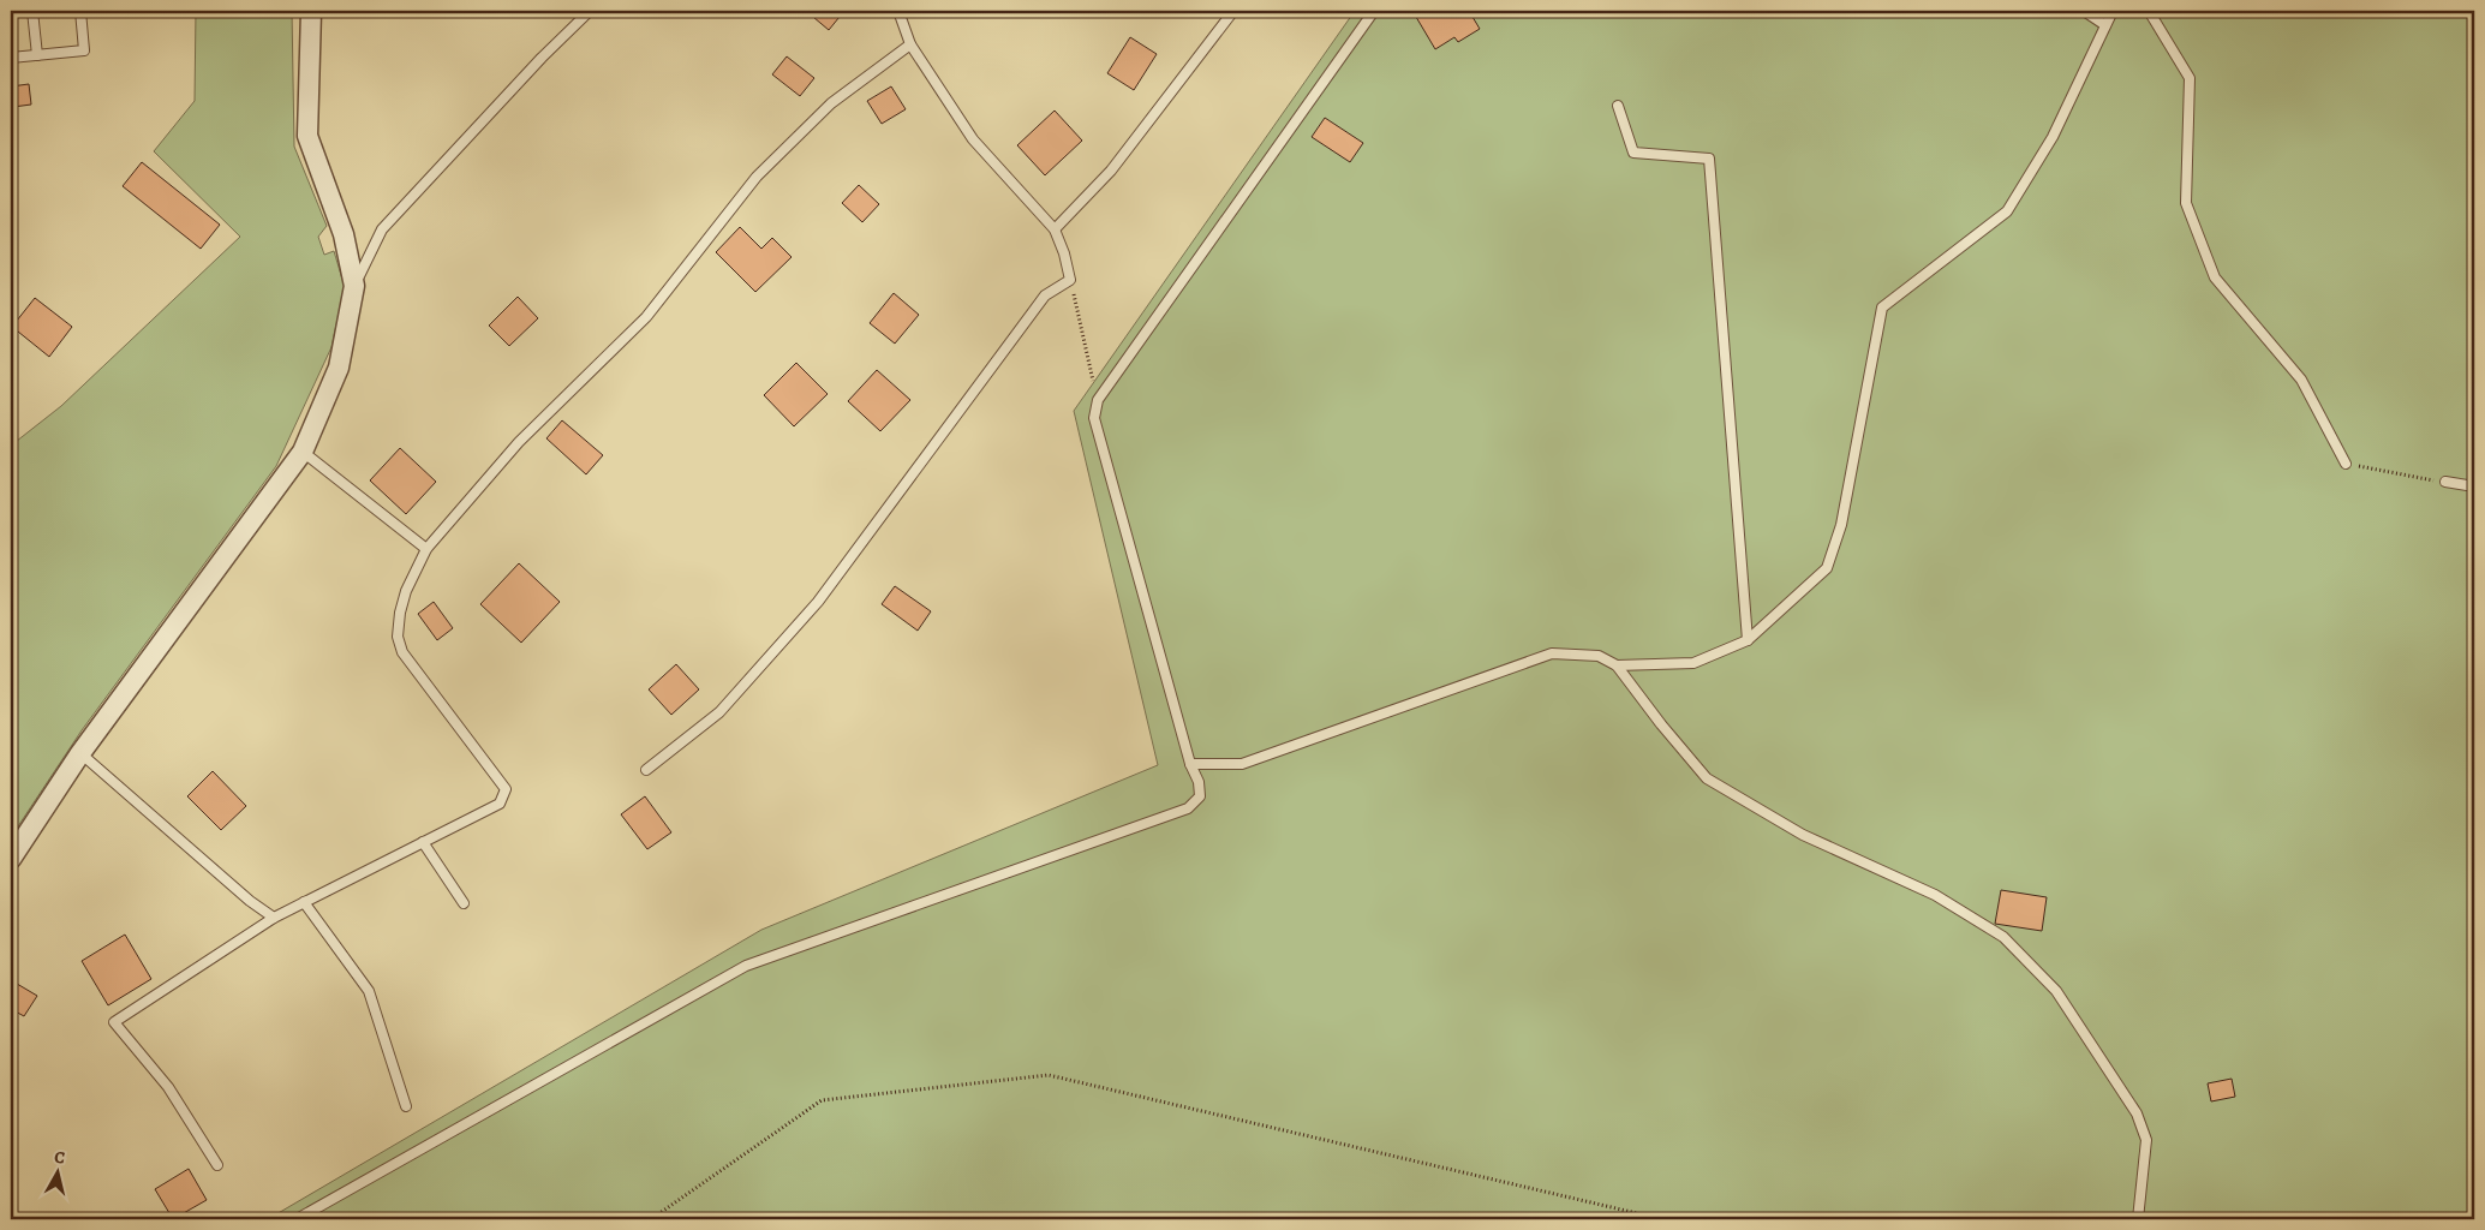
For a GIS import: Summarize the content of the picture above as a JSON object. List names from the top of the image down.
{
  "north": "top"
}
